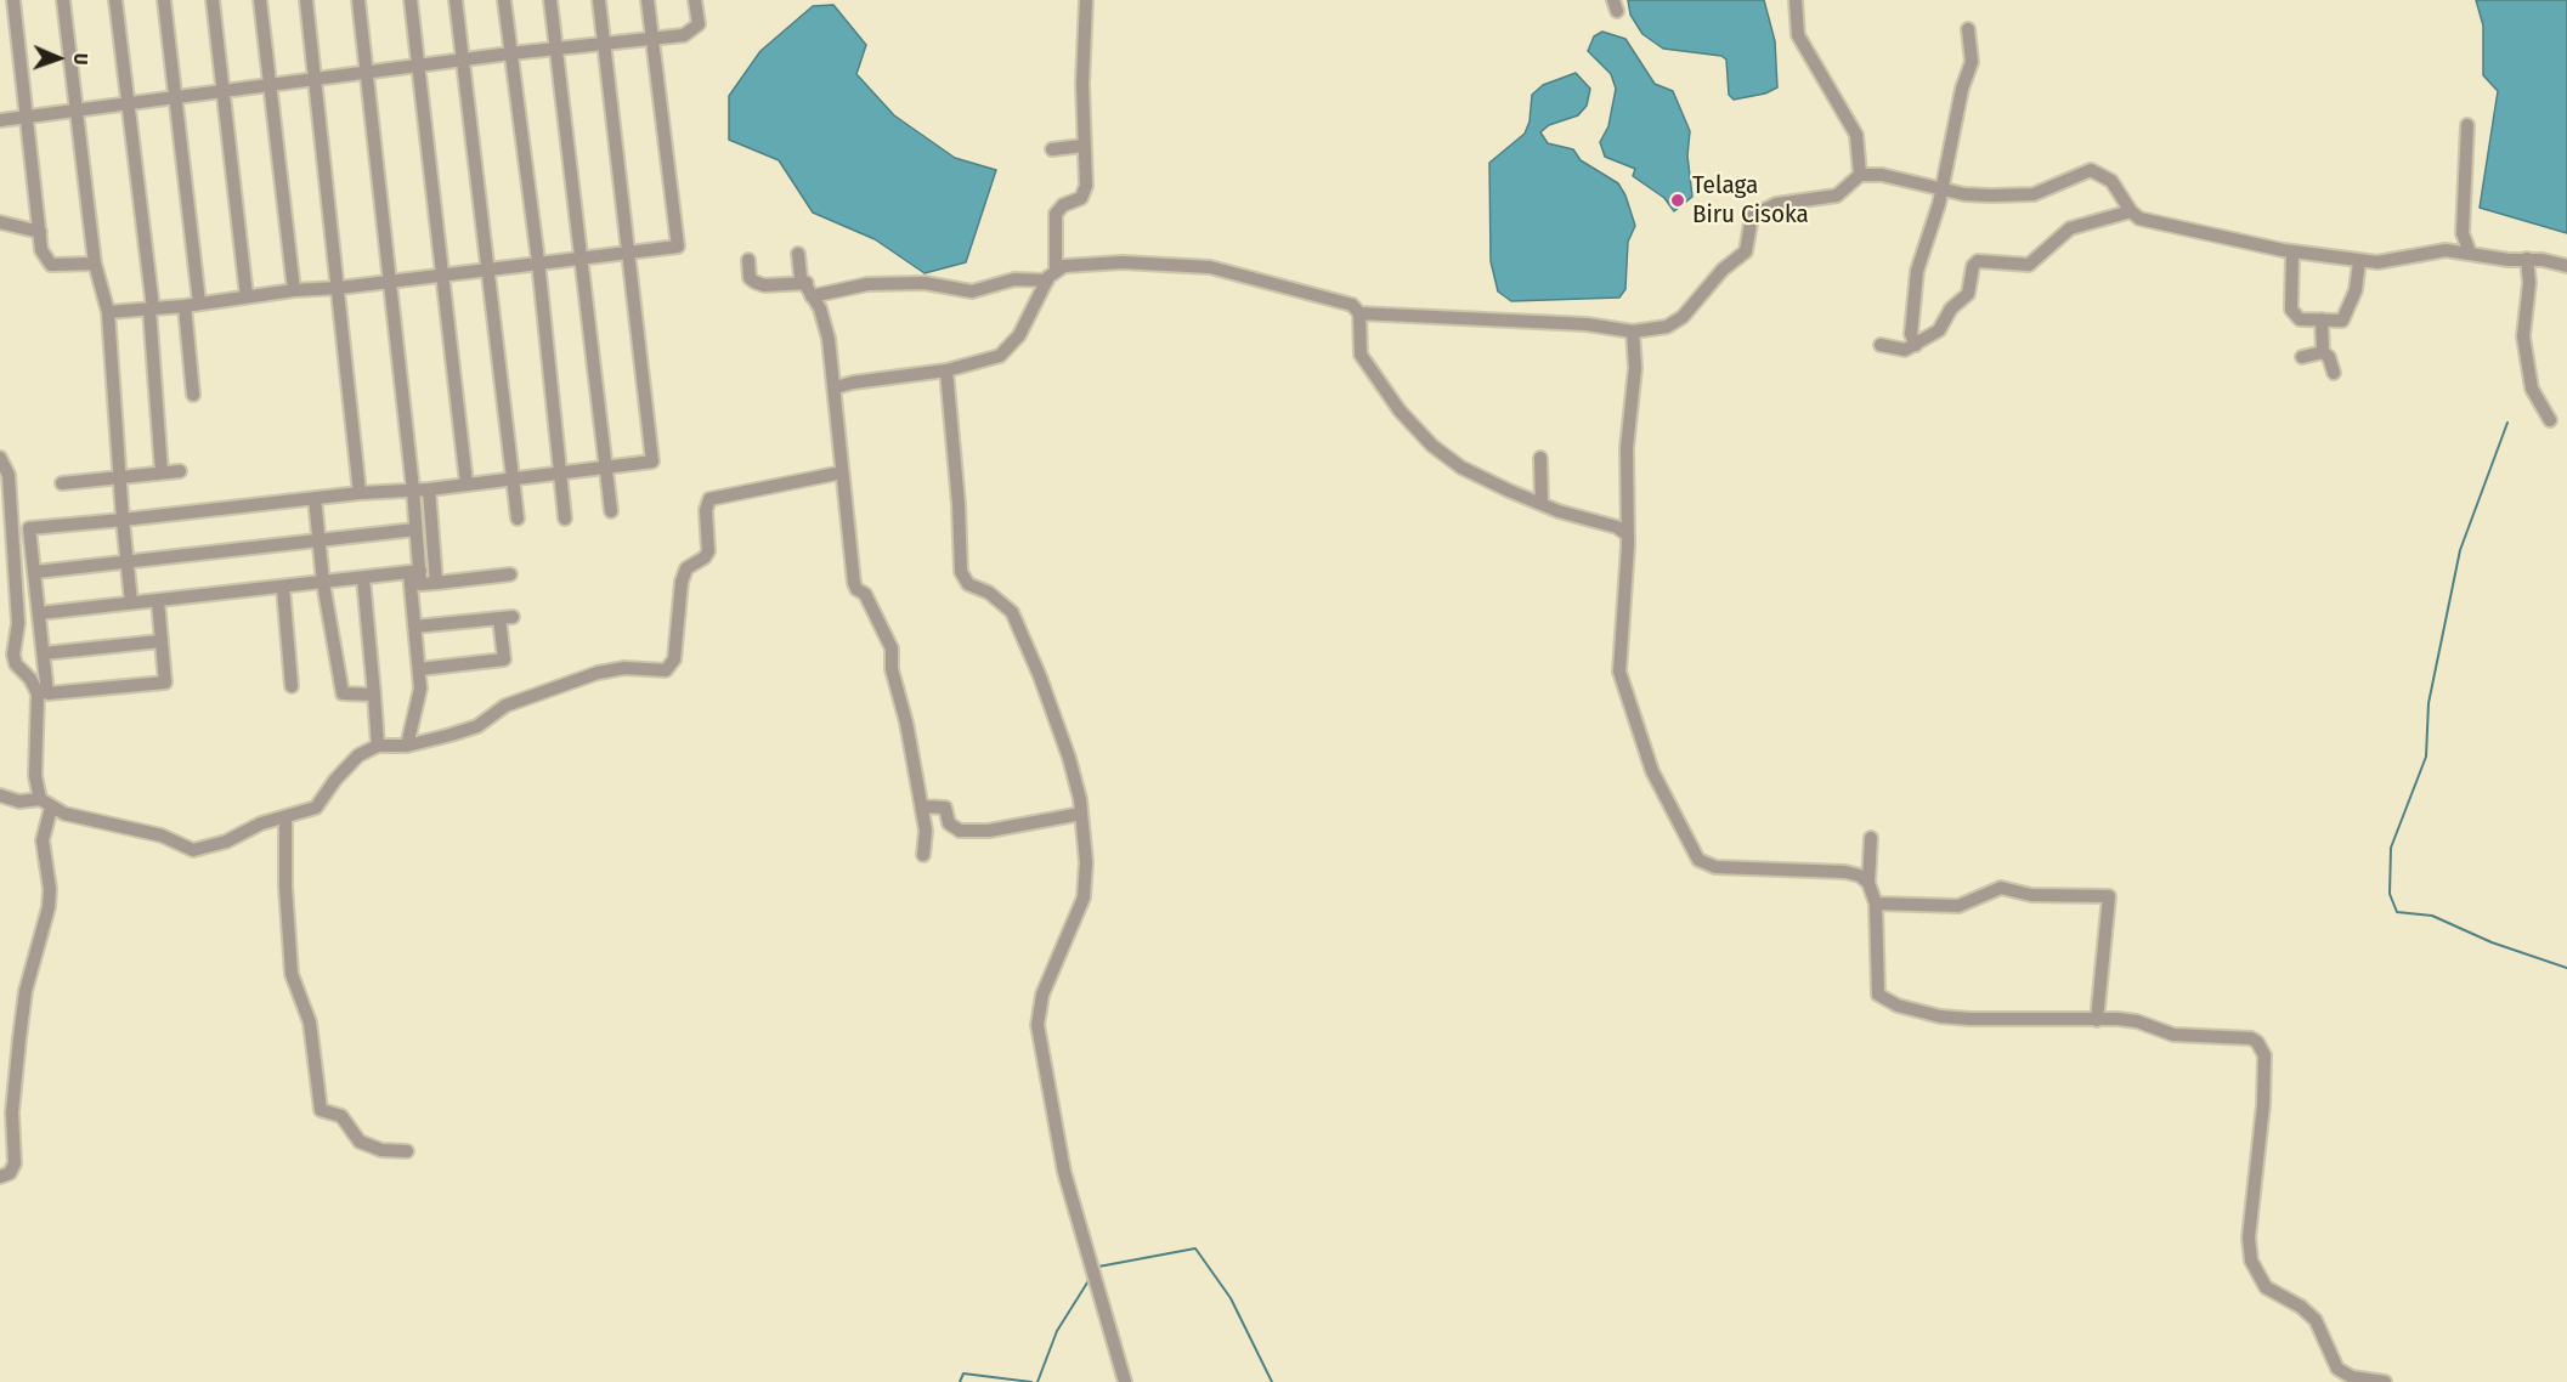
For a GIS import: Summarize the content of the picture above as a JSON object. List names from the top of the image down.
{
  "places": ["Telaga Biru Cisoka"],
  "north": "right"
}
